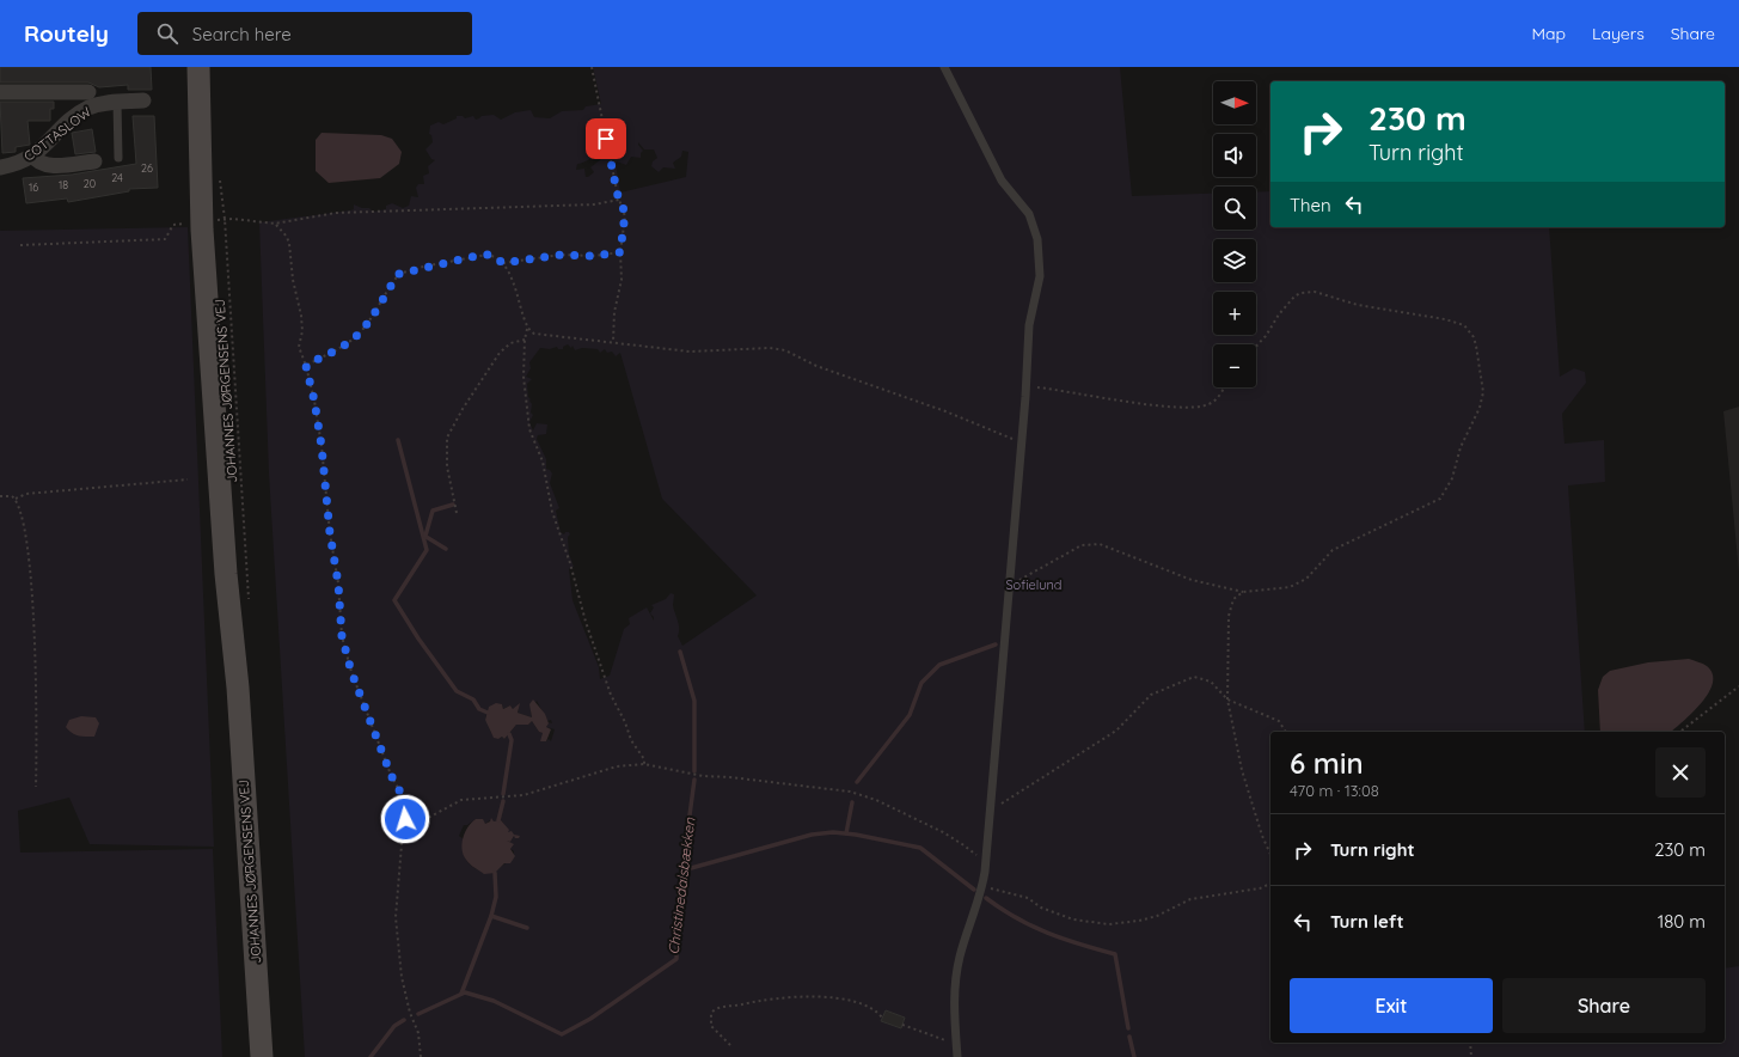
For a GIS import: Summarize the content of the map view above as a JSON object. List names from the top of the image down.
{
  "streets": {
    "street": ["COTTASLOW", "JOHANNES JØRGENSENS VEJ"]
  },
  "water": ["Christinedalsbækken"],
  "parks": ["Sofielund"],
  "house_numbers": [
    "26",
    "24",
    "20",
    "18",
    "16"
  ],
  "north": "right",
  "page": {
    "header": "Routely",
    "search": "Search here",
    "nav": ["Map", "Layers", "Share"],
    "map_buttons": ["+", "−"],
    "turn": ["230 m", "Turn right"],
    "then": "Then",
    "heading": ["6 min", "470 m · 13:08"],
    "list": [
      {
        "name": "Turn right",
        "value": "230 m"
      },
      {
        "name": "Turn left",
        "value": "180 m"
      }
    ],
    "buttons": ["Exit", "Share"]
  }
}
